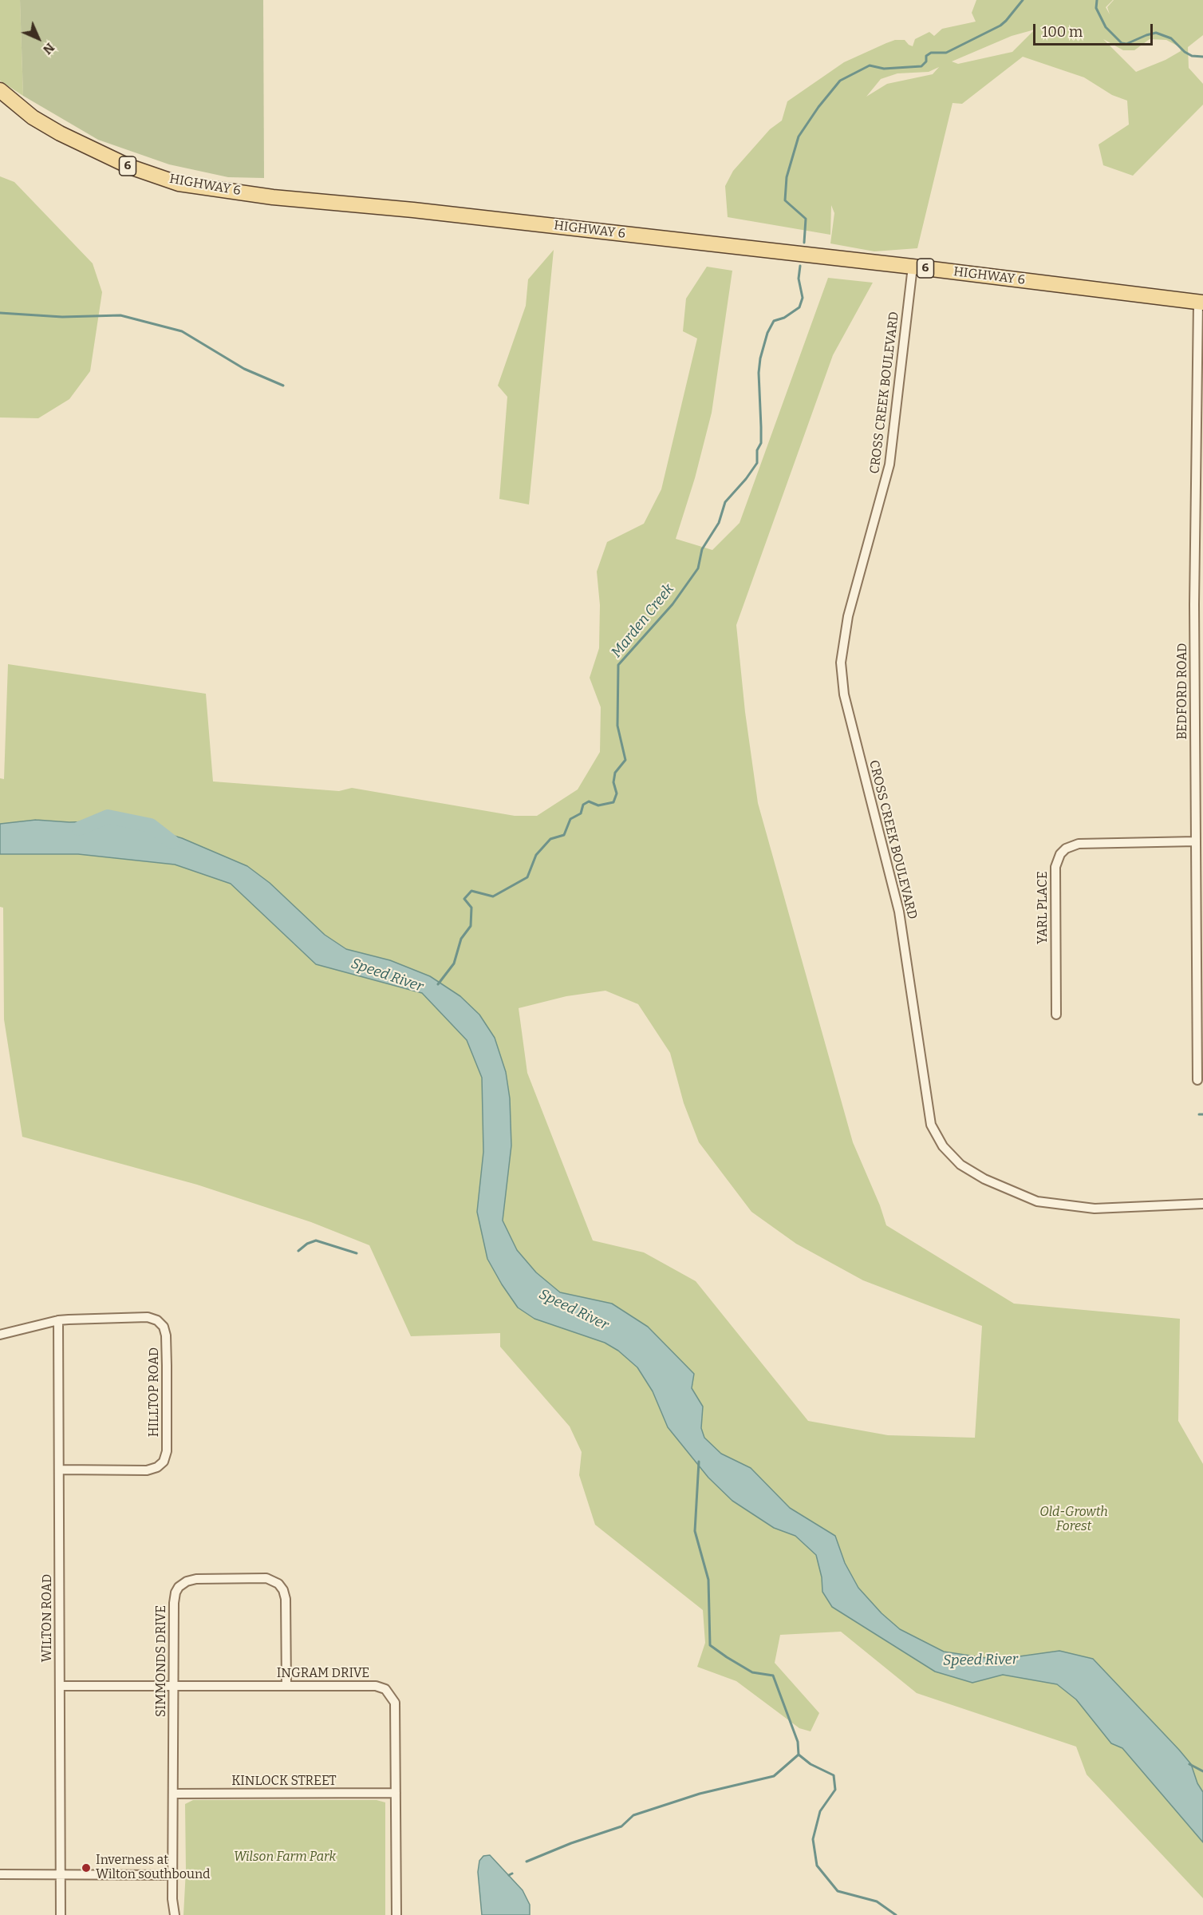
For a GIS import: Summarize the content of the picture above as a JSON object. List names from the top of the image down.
{
  "streets": {
    "main road": ["6", "HIGHWAY 6"],
    "street": [
      "CROSS CREEK BOULEVARD",
      "BEDFORD ROAD",
      "YARL PLACE",
      "HILLTOP ROAD",
      "WILTON ROAD",
      "SIMMONDS DRIVE",
      "INGRAM DRIVE",
      "KINLOCK STREET"
    ]
  },
  "crossings": [
    ["HIGHWAY 6", "CROSS CREEK BOULEVARD"],
    ["HIGHWAY 6", "BEDFORD ROAD"],
    ["BEDFORD ROAD", "YARL PLACE"],
    ["HILLTOP ROAD", "WILTON ROAD"],
    ["WILTON ROAD", "INGRAM DRIVE"],
    ["SIMMONDS DRIVE", "INGRAM DRIVE"],
    ["SIMMONDS DRIVE", "KINLOCK STREET"],
    ["INGRAM DRIVE", "KINLOCK STREET"]
  ],
  "water": ["Marden Creek", "Speed River"],
  "parks": ["Old-Growth Forest", "Wilson Farm Park"],
  "places": ["Inverness at Wilton southbound"],
  "scale_bar": "100 m",
  "north": "bottom right"
}
